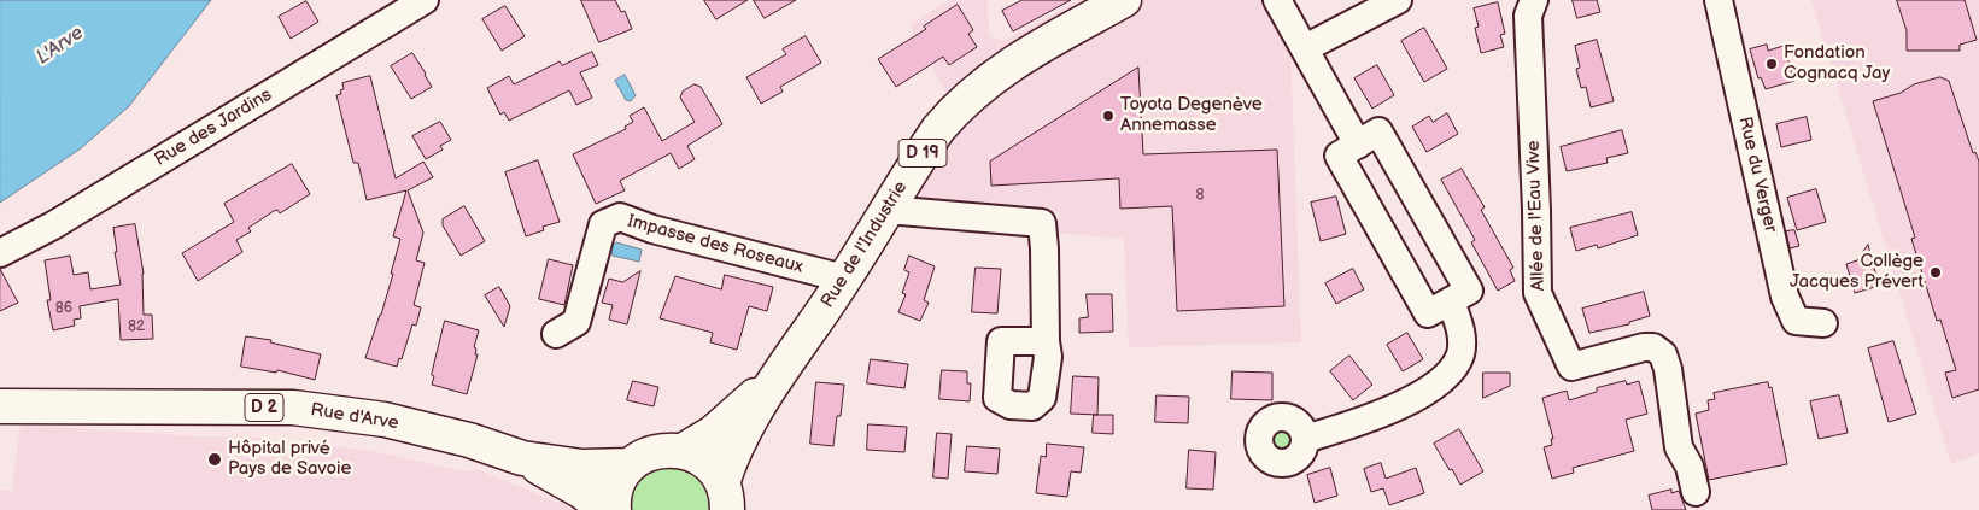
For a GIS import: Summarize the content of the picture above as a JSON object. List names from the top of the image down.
{
  "streets": {
    "main road": [
      "D 19",
      "Rue de l'Industrie",
      "D 2",
      "Rue d'Arve"
    ],
    "street": [
      "Rue des Jardins",
      "Rue du Verger",
      "Allée de l'Eau Vive",
      "Impasse des Roseaux"
    ]
  },
  "crossings": [
    ["Impasse des Roseaux", "Rue de l'Industrie"]
  ],
  "water": ["L'Arve"],
  "places": [
    "Fondation Cognacq Jay",
    "Toyota Degenève Annemasse",
    "Collège Jacques Prévert",
    "Hôpital privé Pays de Savoie"
  ],
  "house_numbers": ["8", "86", "82"]
}
